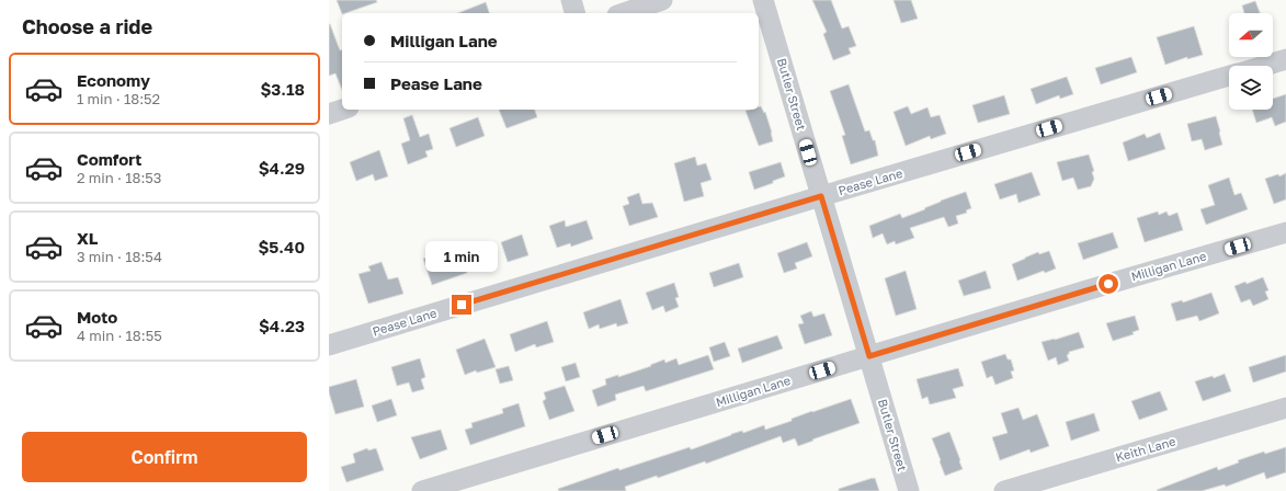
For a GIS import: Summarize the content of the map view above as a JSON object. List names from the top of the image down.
{
  "streets": {
    "street": [
      "Butler Street",
      "Pease Lane",
      "Milligan Lane",
      "Keith Lane"
    ]
  },
  "crossings": [
    ["Butler Street", "Pease Lane"],
    ["Butler Street", "Milligan Lane"]
  ],
  "north": "left",
  "page": {
    "heading": "Choose a ride",
    "banner": ["Milligan Lane", "Pease Lane"],
    "list": [
      {
        "name": "Economy",
        "note": "1 min · 18:52",
        "value": "$3.18"
      },
      {
        "name": "Comfort",
        "note": "2 min · 18:53",
        "value": "$4.29"
      },
      {
        "name": "XL",
        "note": "3 min · 18:54",
        "value": "$5.40"
      },
      {
        "name": "Moto",
        "note": "4 min · 18:55",
        "value": "$4.23"
      }
    ],
    "bubble": "1 min",
    "buttons": "Confirm"
  }
}
